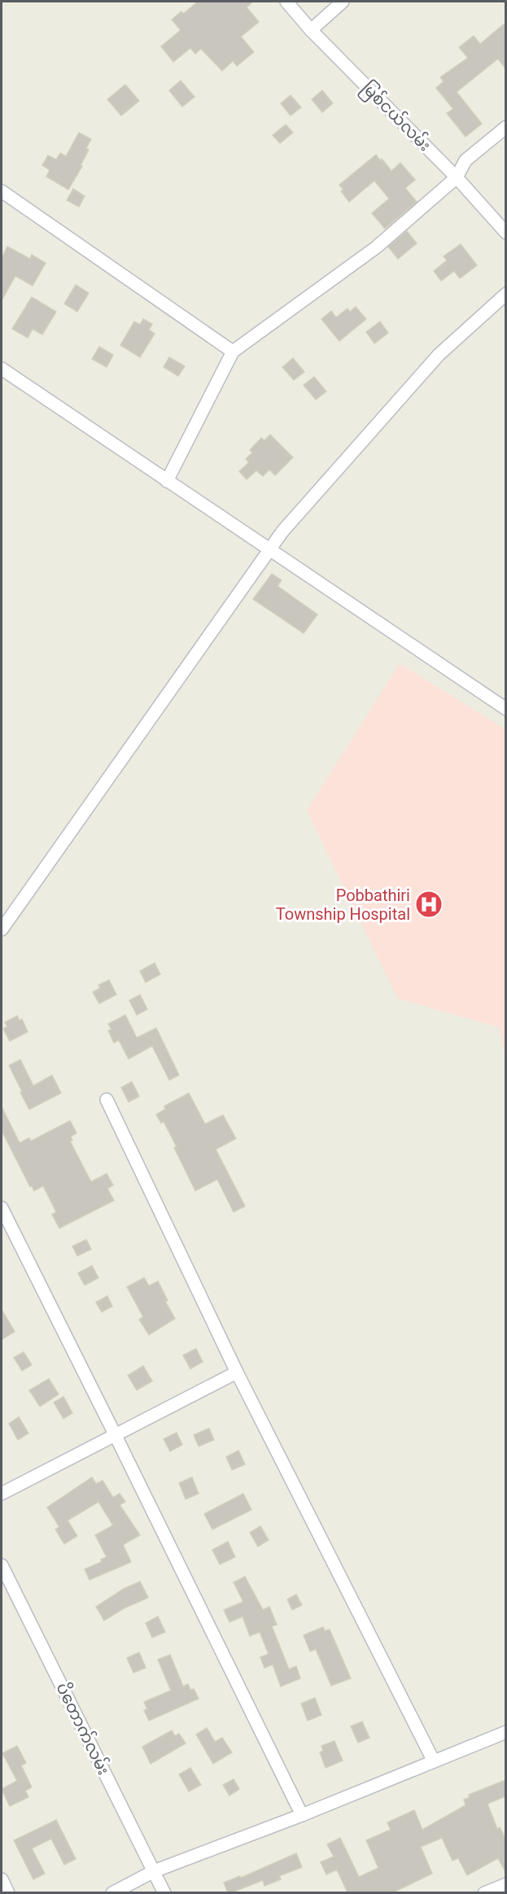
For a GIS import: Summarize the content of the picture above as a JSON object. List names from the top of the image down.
{
  "streets": {
    "street": ["မြစ်ငယ်လမ်း", "ပိတောက်လမ်း"]
  },
  "places": {
    "hospital": ["Pobbathiri Township Hospital"]
  }
}
